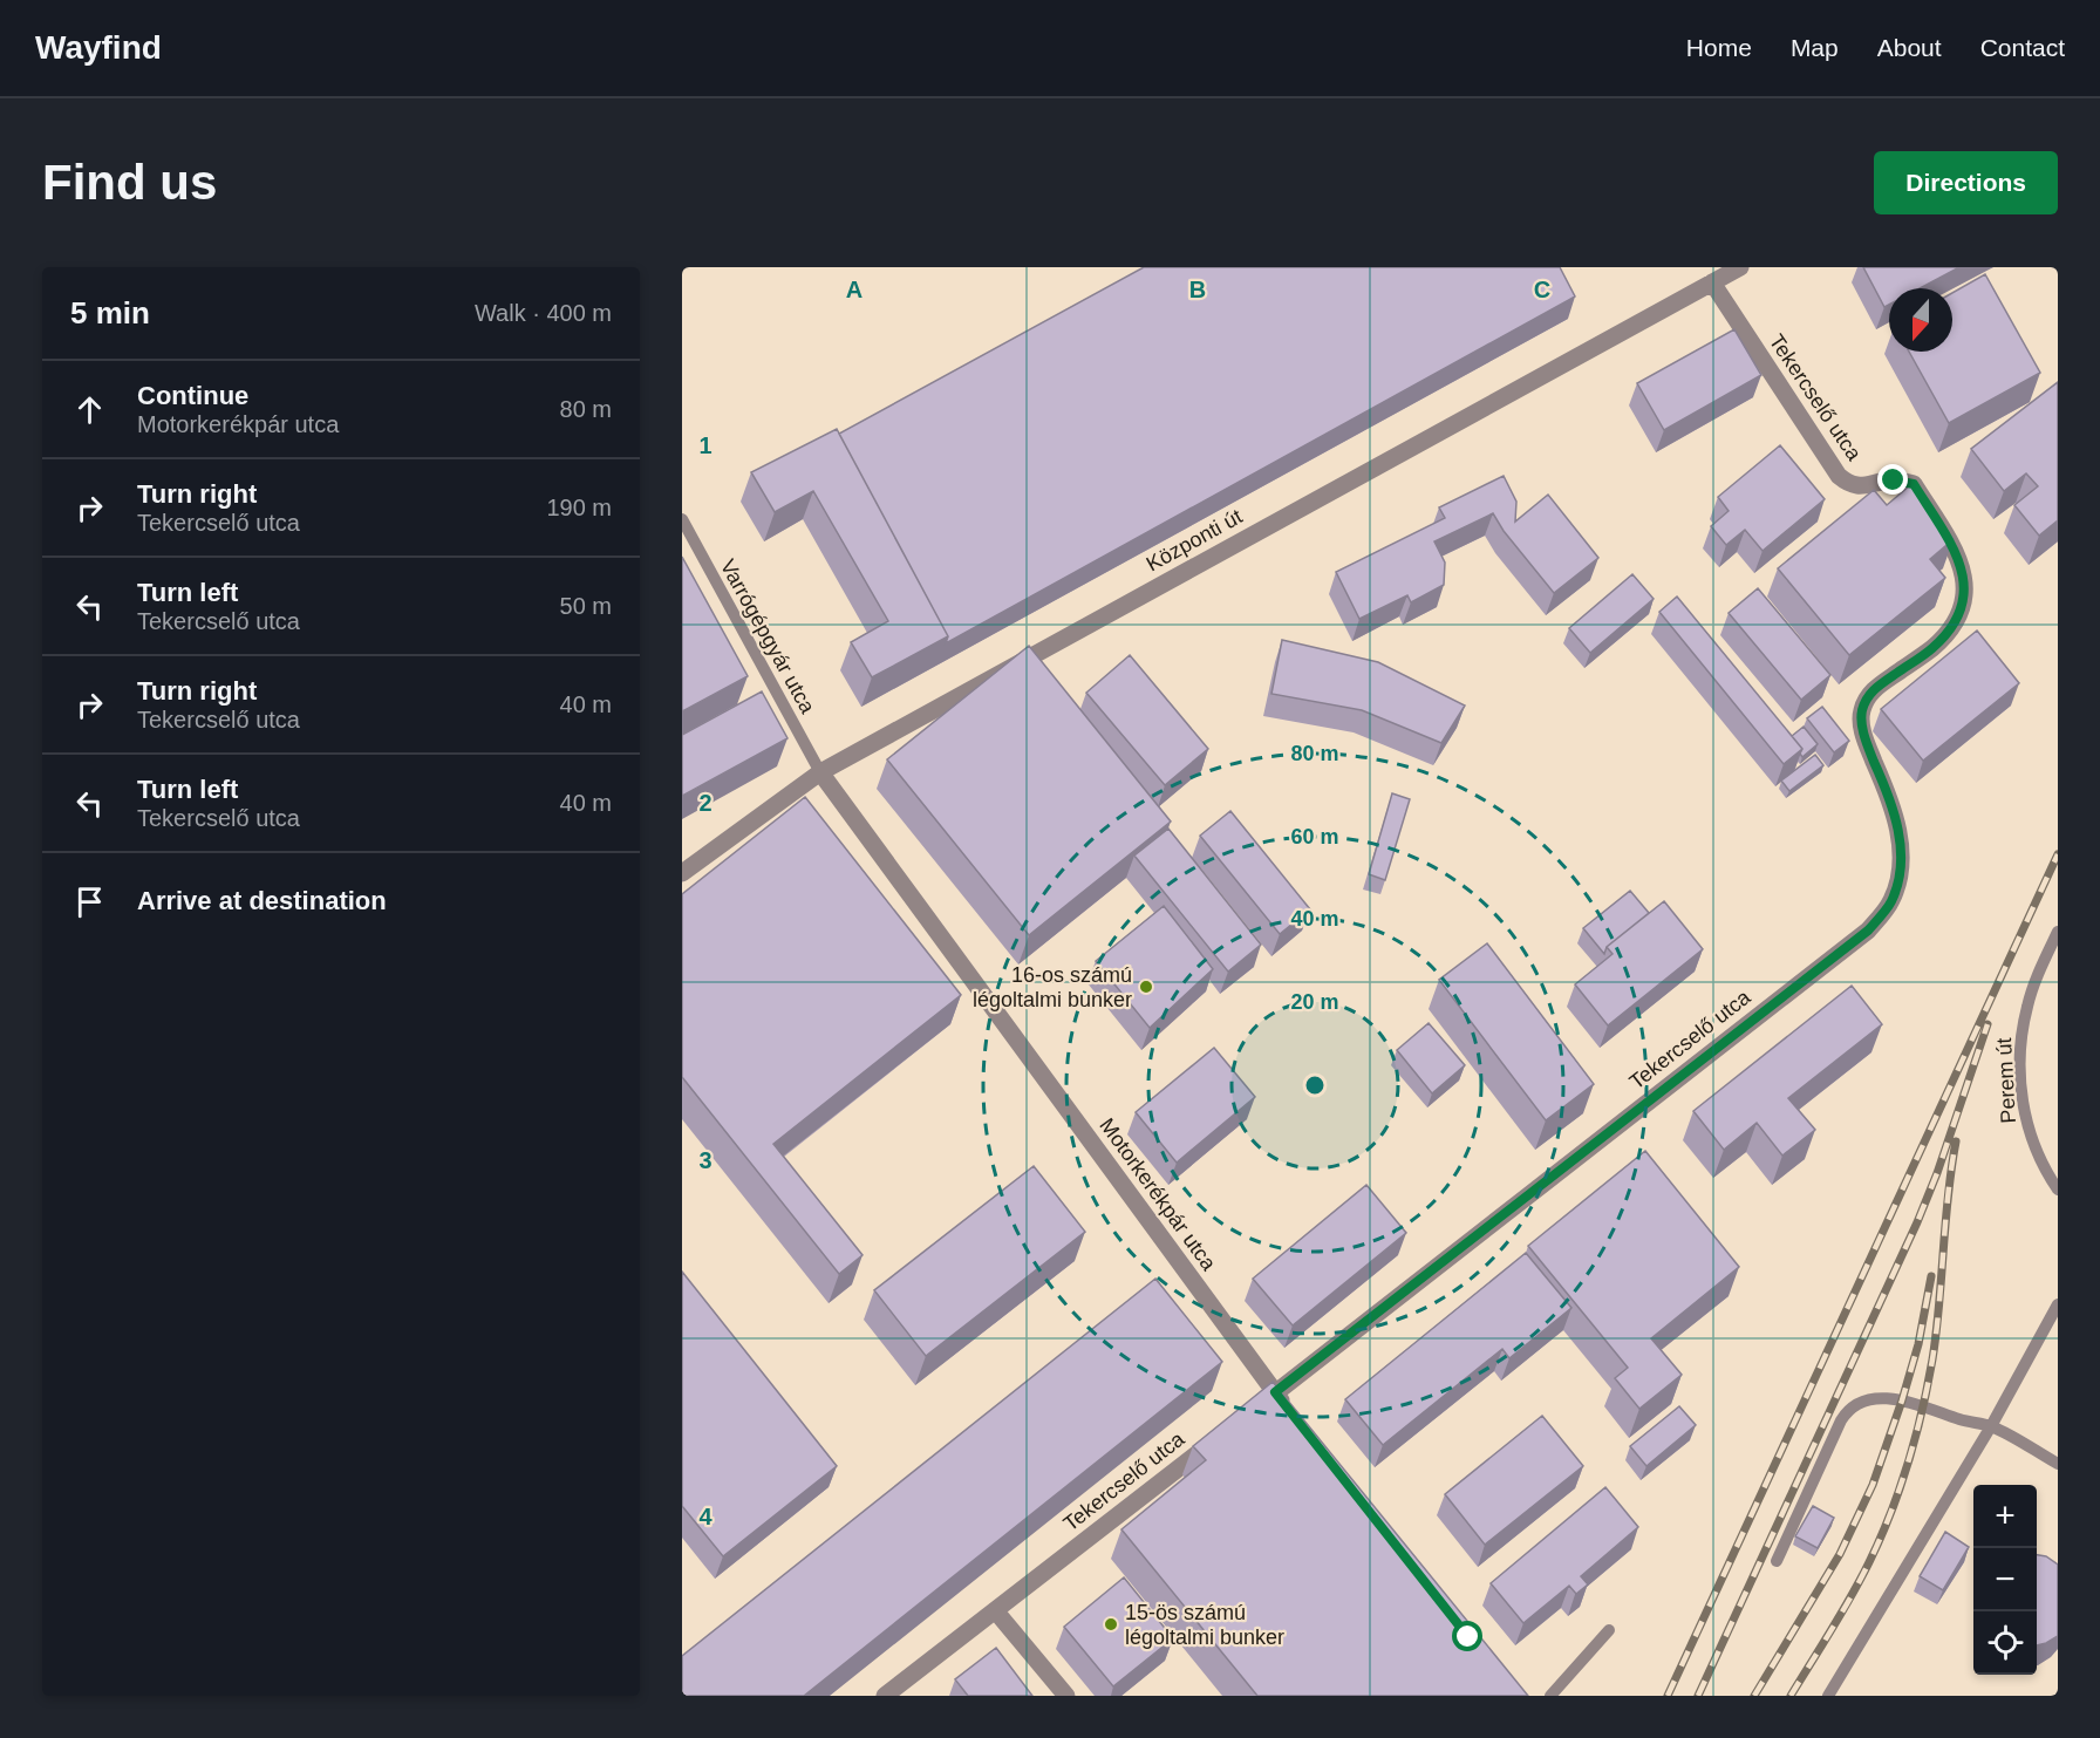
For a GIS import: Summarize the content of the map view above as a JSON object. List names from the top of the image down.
{
  "streets": {
    "street": ["Tekercselő utca", "Központi út", "Motorkerékpár utca"],
    "lane": ["Varrógépgyár utca", "Perem út"]
  },
  "crossings": [
    ["Tekercselő utca", "Központi út"],
    ["Tekercselő utca", "Motorkerékpár utca"],
    ["Központi út", "Varrógépgyár utca"],
    ["Központi út", "Motorkerékpár utca"],
    ["Varrógépgyár utca", "Motorkerékpár utca"]
  ],
  "places": ["16-os számú légoltalmi bunker", "15-ös számú légoltalmi bunker"],
  "north": "bottom",
  "page": {
    "header": "Wayfind",
    "nav": [
      "Home",
      "Map",
      "About",
      "Contact"
    ],
    "buttons": "Directions",
    "title": "Find us",
    "heading": ["5 min", "Walk · 400 m"],
    "list": [
      ["Continue", "Motorkerékpár utca", "80 m"],
      ["Turn right", "Tekercselő utca", "190 m"],
      ["Turn left", "Tekercselő utca", "50 m"],
      ["Turn right", "Tekercselő utca", "40 m"],
      ["Turn left", "Tekercselő utca", "40 m"],
      "Arrive at destination"
    ],
    "map_buttons": ["+", "−"]
  },
  "grid": {
    "columns": ["A", "B", "C"],
    "rows": [
      "1",
      "2",
      "3",
      "4"
    ]
  },
  "rings": [
    "80 m",
    "60 m",
    "40 m",
    "20 m"
  ]
}
